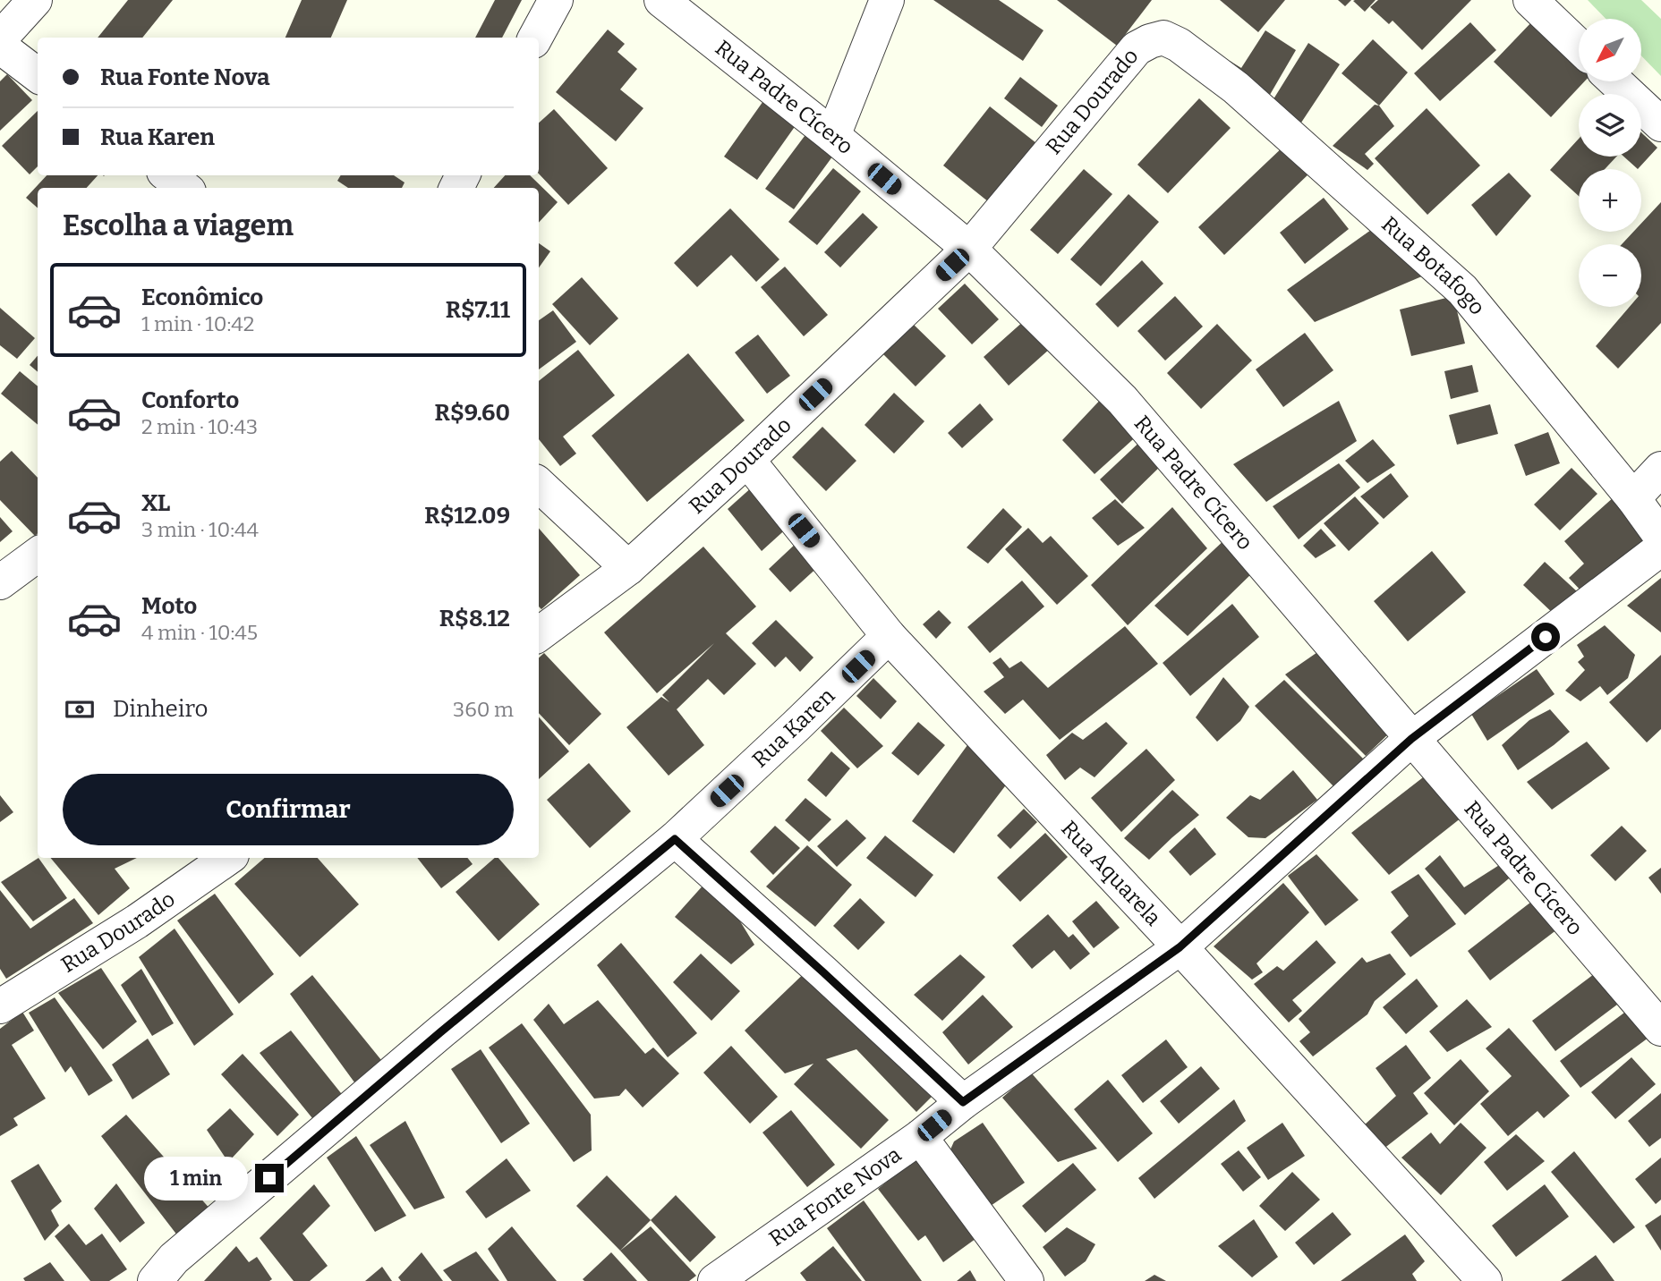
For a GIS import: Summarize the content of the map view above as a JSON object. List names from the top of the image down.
{
  "streets": {
    "street": [
      "Rua Padre Cícero",
      "Rua Dourado",
      "Rua Botafogo",
      "Rua Karen",
      "Rua Aquarela",
      "Rua Fonte Nova"
    ]
  },
  "crossings": [
    ["Rua Padre Cícero", "Rua Dourado"],
    ["Rua Padre Cícero", "Rua Fonte Nova"],
    ["Rua Dourado", "Rua Botafogo"],
    ["Rua Dourado", "Rua Aquarela"],
    ["Rua Karen", "Rua Aquarela"],
    ["Rua Aquarela", "Rua Fonte Nova"]
  ],
  "north": "bottom left",
  "page": {
    "map_buttons": ["+", "−"],
    "banner": ["Rua Fonte Nova", "Rua Karen"],
    "heading": "Escolha a viagem",
    "list": [
      {
        "name": "Econômico",
        "note": "1 min · 10:42",
        "value": "R$7.11"
      },
      {
        "name": "Conforto",
        "note": "2 min · 10:43",
        "value": "R$9.60"
      },
      {
        "name": "XL",
        "note": "3 min · 10:44",
        "value": "R$12.09"
      },
      {
        "name": "Moto",
        "note": "4 min · 10:45",
        "value": "R$8.12"
      }
    ],
    "pay": ["Dinheiro", "360 m"],
    "buttons": "Confirmar",
    "bubble": "1 min"
  }
}
